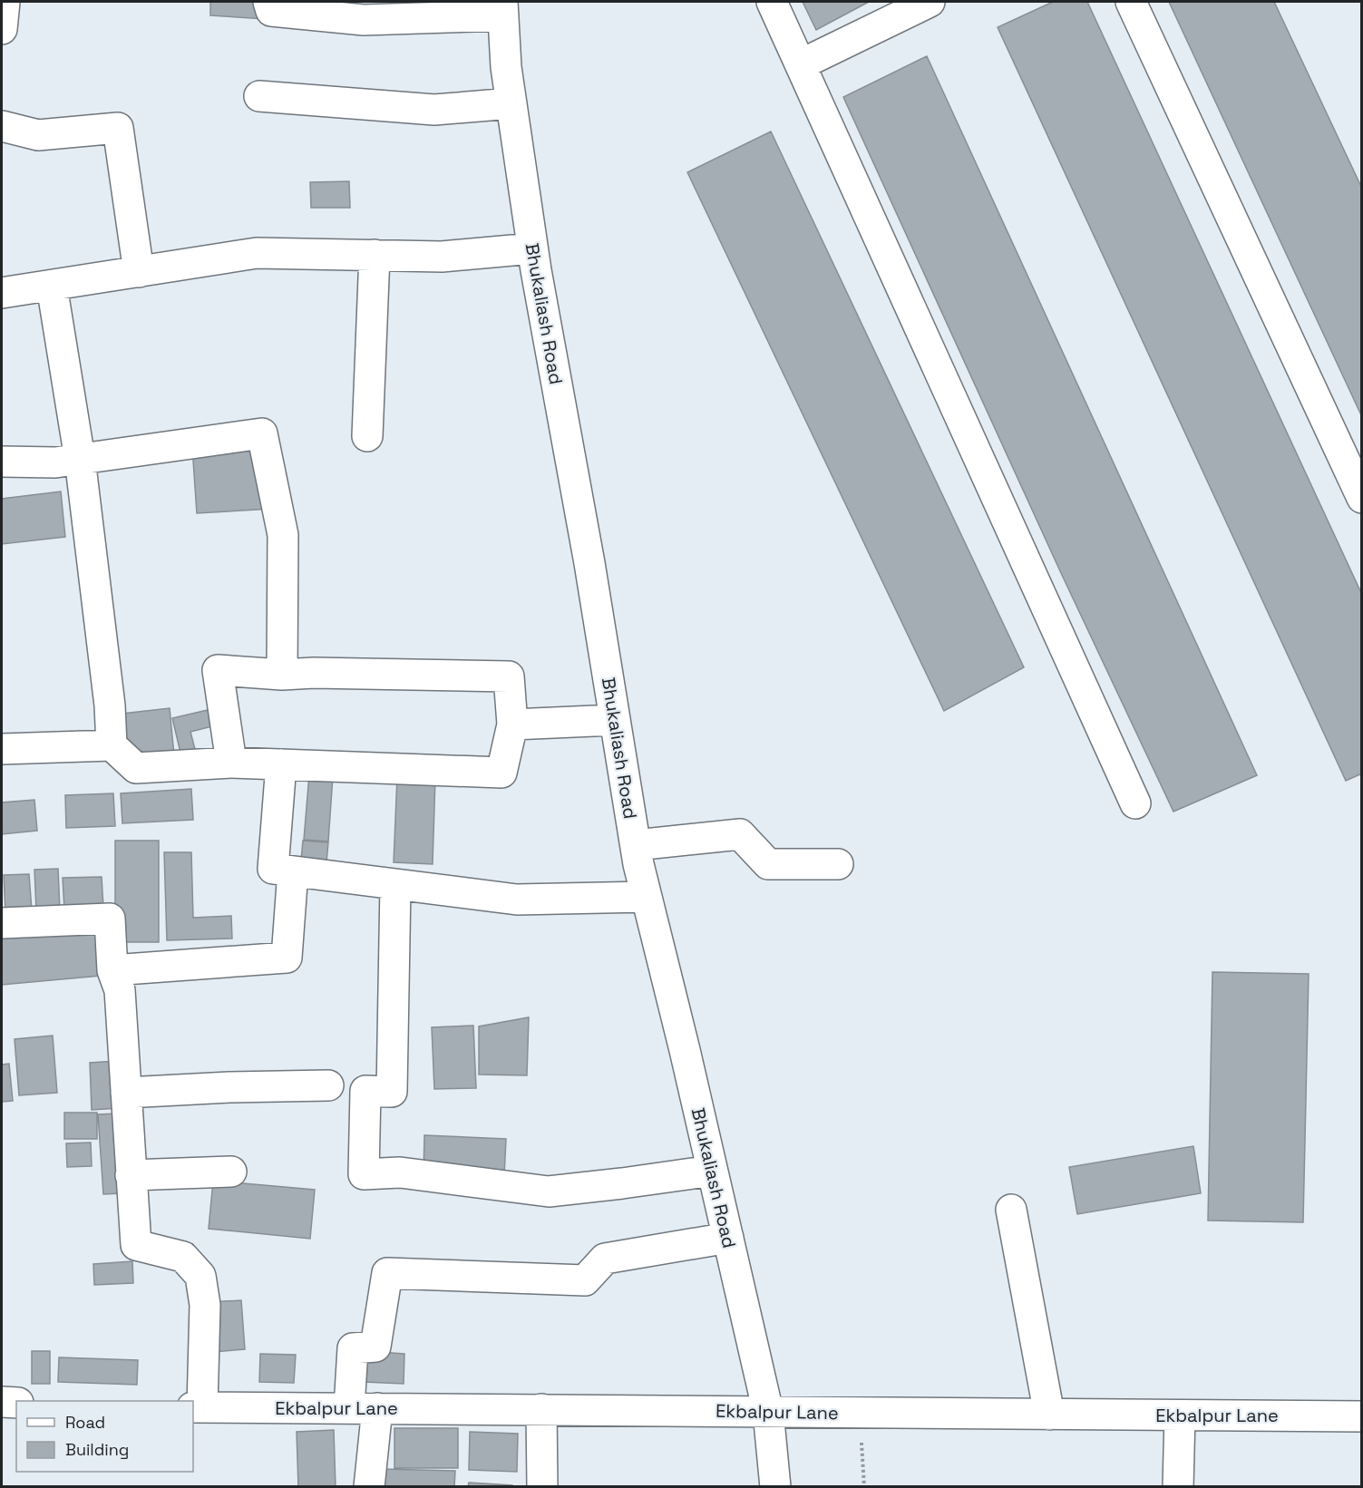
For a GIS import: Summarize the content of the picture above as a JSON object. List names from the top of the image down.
{
  "streets": {
    "street": ["Bhukaliash Road", "Ekbalpur Lane"]
  },
  "crossings": [
    ["Bhukaliash Road", "Ekbalpur Lane"]
  ],
  "legend": ["Road", "Building"]
}
